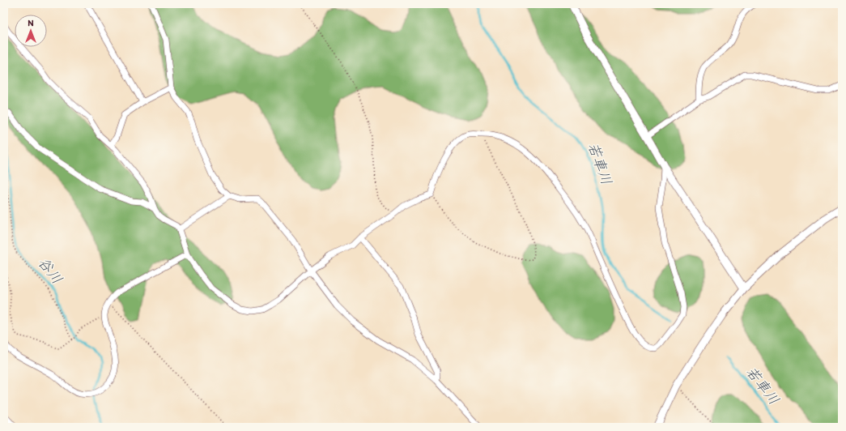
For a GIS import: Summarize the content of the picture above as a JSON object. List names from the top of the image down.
{
  "water": ["若車川", "谷川"],
  "north": "top"
}
